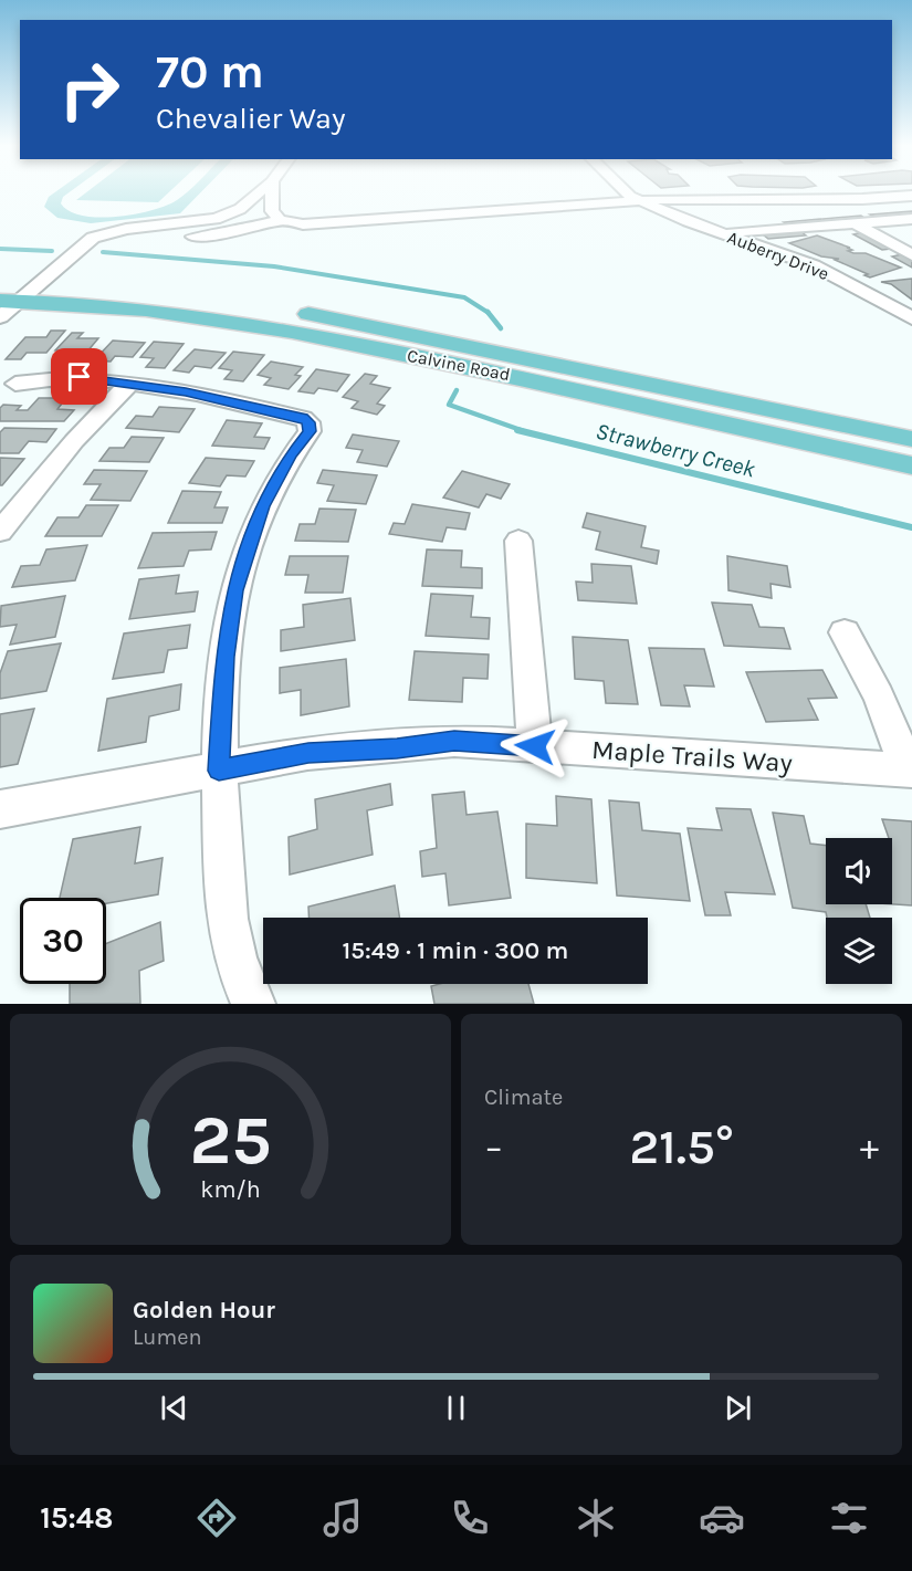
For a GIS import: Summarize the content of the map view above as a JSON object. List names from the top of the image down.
{
  "streets": {
    "main road": ["Calvine Road"],
    "street": ["Auberry Drive", "Maple Trails Way"]
  },
  "water": ["Strawberry Creek"],
  "page": {
    "turn": ["70 m", "Chevalier Way"],
    "limit": "30",
    "trip": "15:49 · 1 min · 300 m",
    "tile": "Climate",
    "heat": ["−", "21.5°", "+"],
    "song": ["Golden Hour", "Lumen"],
    "tabs": "15:48",
    "gauge": ["25", "km/h"]
  }
}
